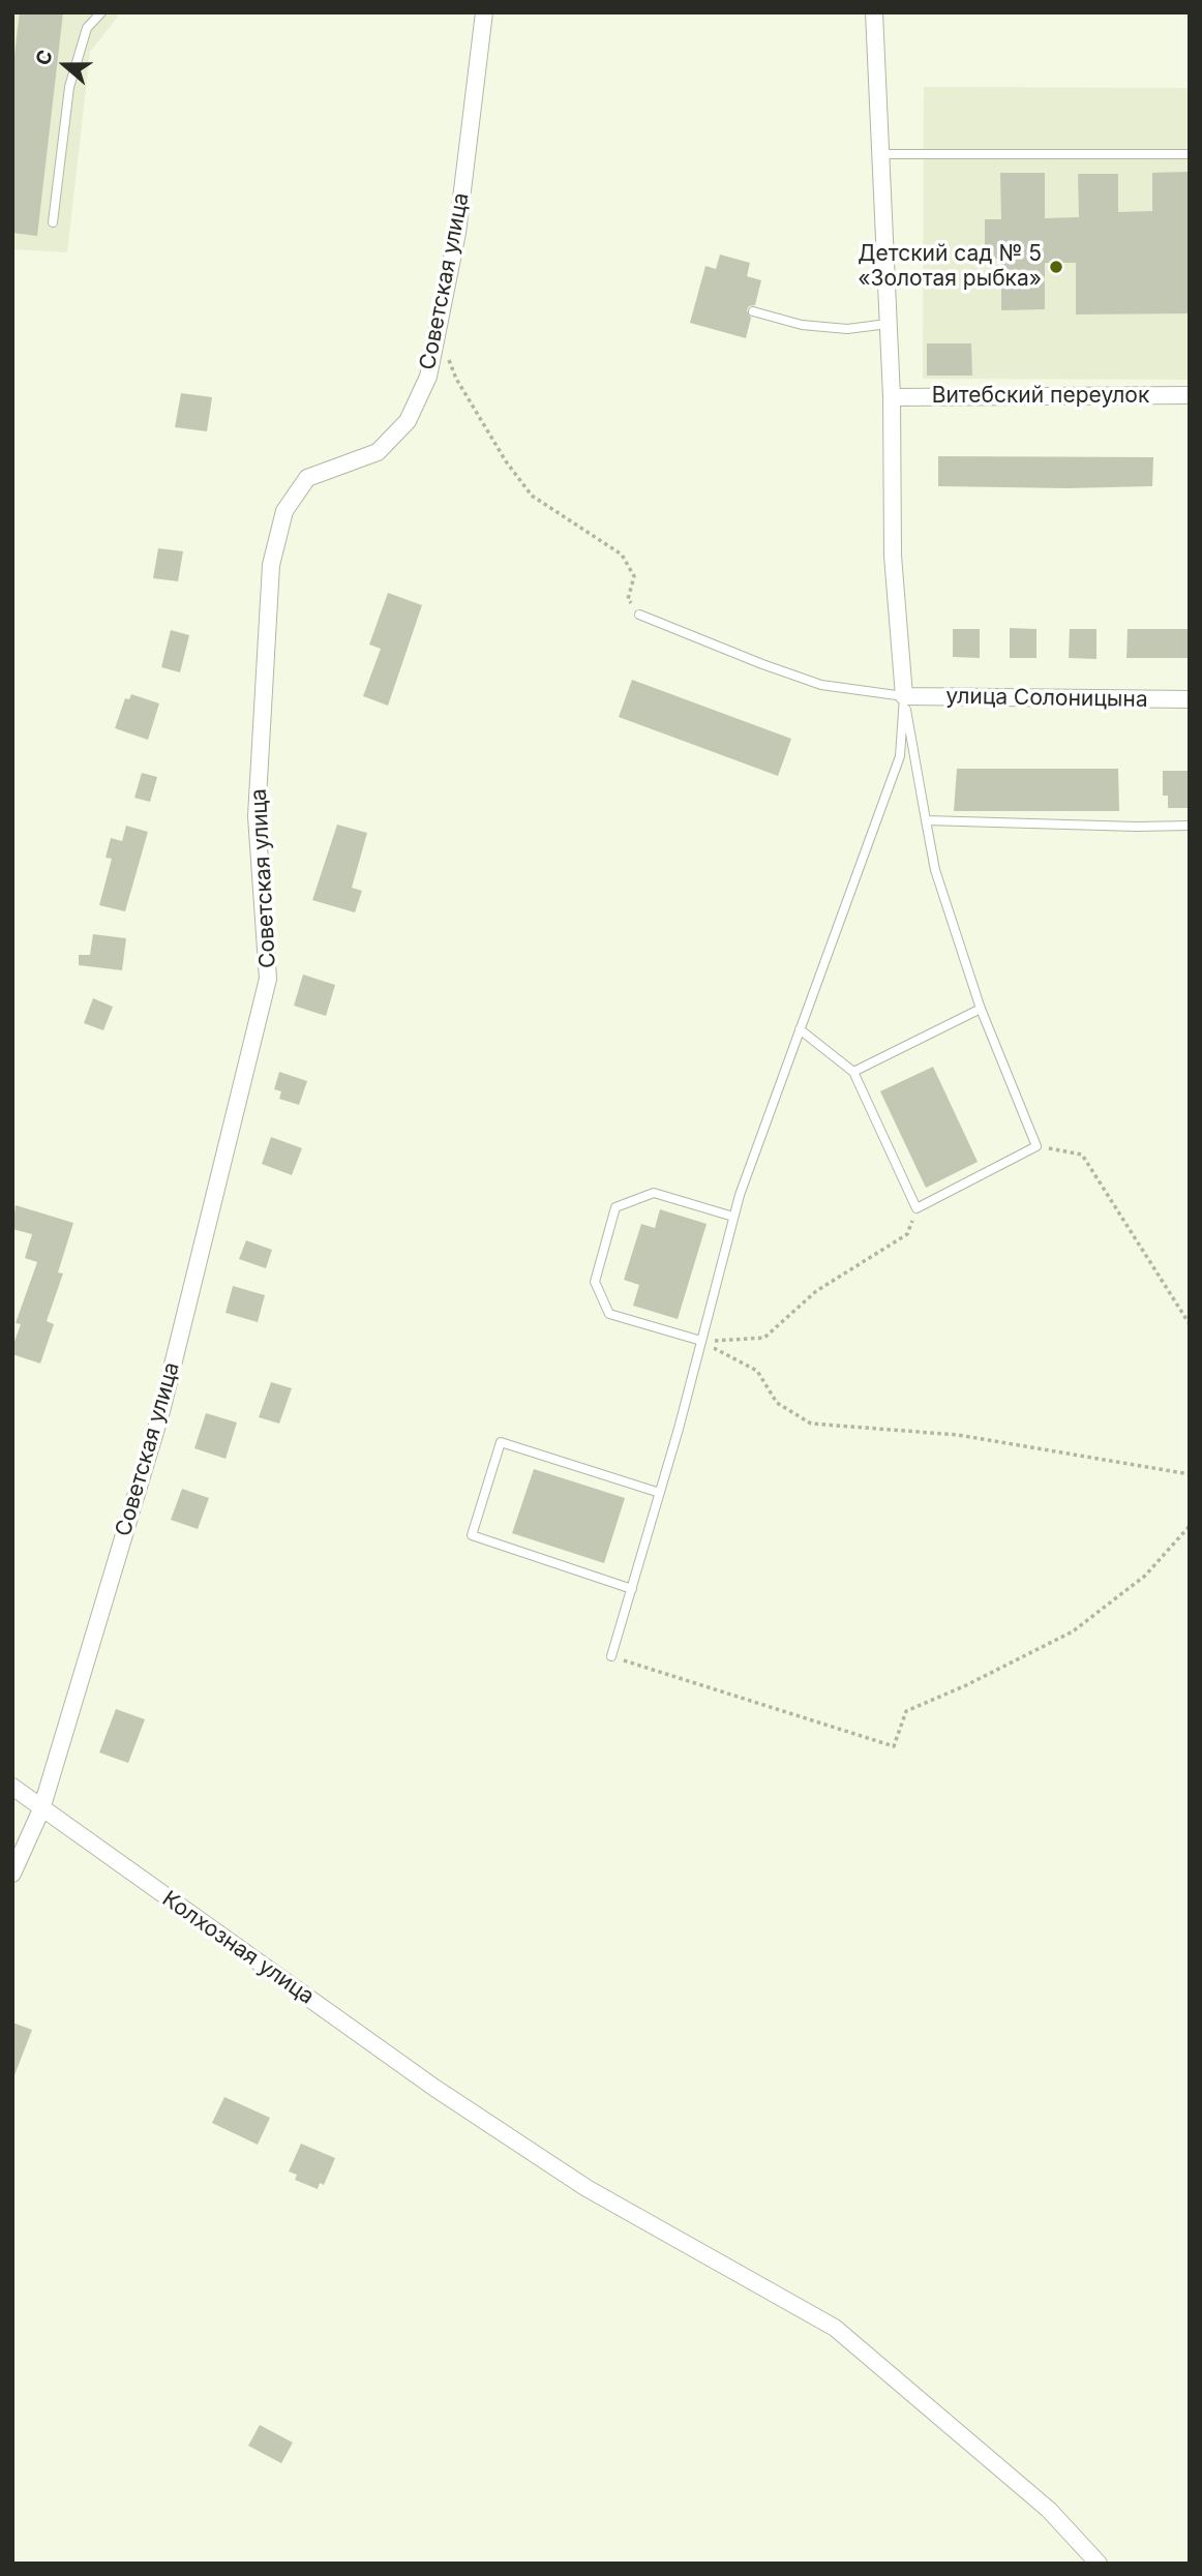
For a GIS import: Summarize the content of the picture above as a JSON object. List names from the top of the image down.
{
  "streets": {
    "street": [
      "Советская улица",
      "Витебский переулок",
      "улица Солоницына",
      "Колхозная улица"
    ]
  },
  "crossings": [
    ["Советская улица", "Колхозная улица"]
  ],
  "places": ["Детский сад № 5 «Золотая рыбка»"],
  "north": "left"
}
